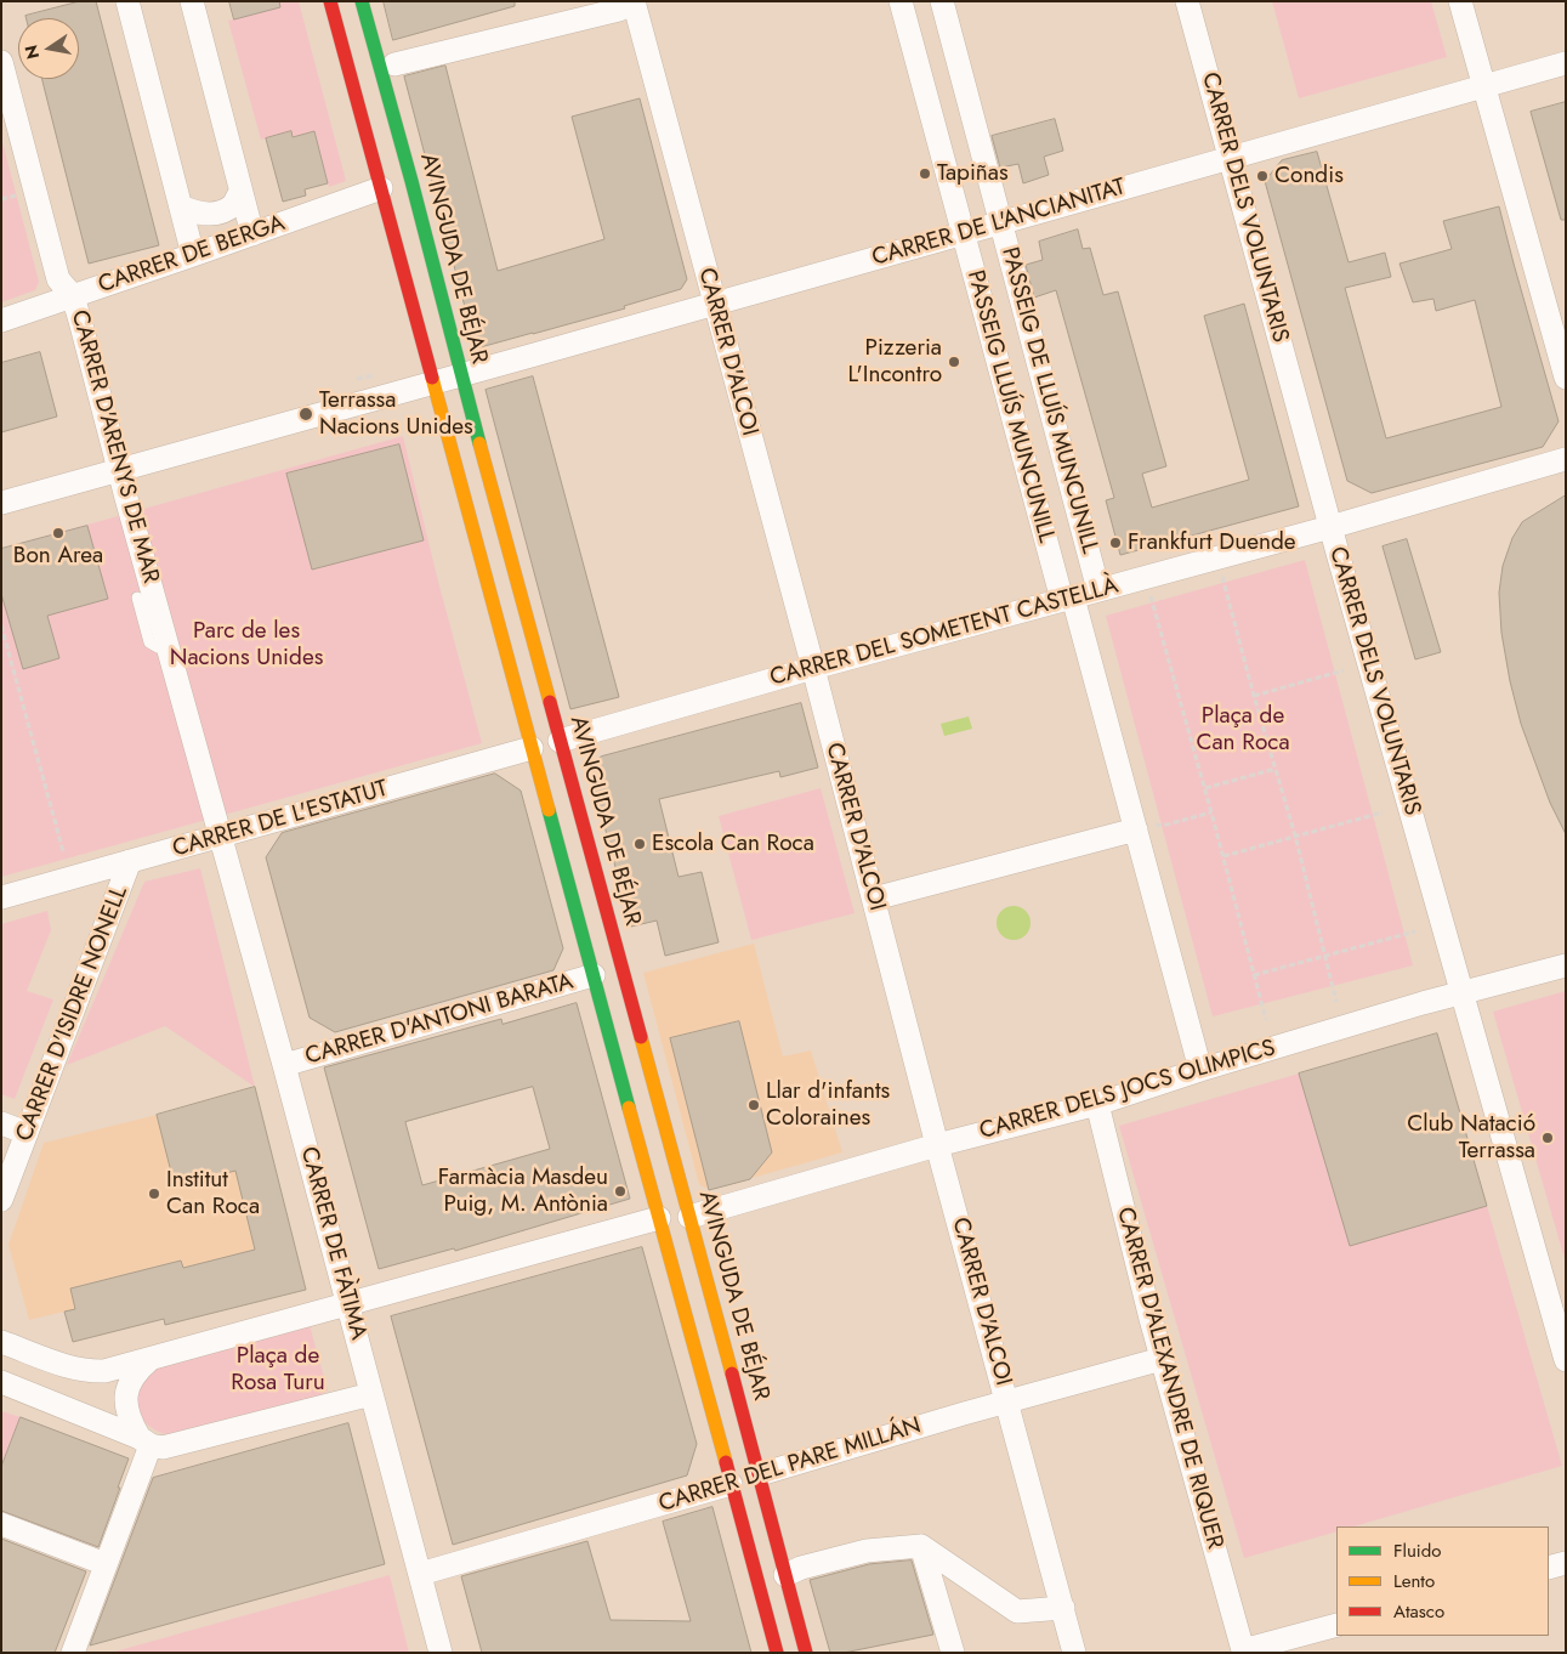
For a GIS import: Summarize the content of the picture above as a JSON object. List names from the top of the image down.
{
  "streets": {
    "main road": ["AVINGUDA DE BÉJAR", "CARRER DEL PARE MILLÁN"],
    "street": [
      "CARRER DELS VOLUNTARIS",
      "CARRER DE L'ANCIANITAT",
      "CARRER DE BERGA",
      "CARRER D'ALCOI",
      "PASSEIG DE LLUÍS MUNCUNILL",
      "PASSEIG LLUÍS MUNCUNILL",
      "CARRER D'ARENYS DE MAR",
      "CARRER DEL SOMETENT CASTELLÀ",
      "CARRER DE L'ESTATUT",
      "CARRER D'ISIDRE NONELL",
      "CARRER D'ANTONI BARATA",
      "CARRER DELS JOCS OLIMPICS",
      "CARRER DE FÀTIMA",
      "CARRER D'ALEXANDRE DE RIQUER"
    ]
  },
  "crossings": [
    ["CARRER DELS VOLUNTARIS", "CARRER DE L'ANCIANITAT"],
    ["CARRER DELS VOLUNTARIS", "CARRER DEL SOMETENT CASTELLÀ"],
    ["CARRER DELS VOLUNTARIS", "CARRER DELS JOCS OLIMPICS"],
    ["CARRER DE L'ANCIANITAT", "AVINGUDA DE BÉJAR"],
    ["CARRER DE L'ANCIANITAT", "CARRER D'ALCOI"],
    ["CARRER DE L'ANCIANITAT", "PASSEIG DE LLUÍS MUNCUNILL"],
    ["CARRER DE L'ANCIANITAT", "PASSEIG LLUÍS MUNCUNILL"],
    ["CARRER DE L'ANCIANITAT", "CARRER D'ARENYS DE MAR"],
    ["CARRER DE BERGA", "AVINGUDA DE BÉJAR"],
    ["CARRER DE BERGA", "CARRER D'ARENYS DE MAR"],
    ["AVINGUDA DE BÉJAR", "CARRER DEL SOMETENT CASTELLÀ"],
    ["AVINGUDA DE BÉJAR", "CARRER DE L'ESTATUT"],
    ["AVINGUDA DE BÉJAR", "CARRER D'ANTONI BARATA"],
    ["AVINGUDA DE BÉJAR", "CARRER DELS JOCS OLIMPICS"],
    ["AVINGUDA DE BÉJAR", "CARRER DEL PARE MILLÁN"],
    ["CARRER D'ALCOI", "CARRER DEL SOMETENT CASTELLÀ"],
    ["CARRER D'ALCOI", "CARRER DELS JOCS OLIMPICS"],
    ["CARRER D'ALCOI", "CARRER DEL PARE MILLÁN"],
    ["PASSEIG DE LLUÍS MUNCUNILL", "CARRER DEL SOMETENT CASTELLÀ"],
    ["PASSEIG LLUÍS MUNCUNILL", "CARRER DEL SOMETENT CASTELLÀ"],
    ["CARRER D'ARENYS DE MAR", "CARRER DE L'ESTATUT"],
    ["CARRER D'ARENYS DE MAR", "CARRER DE FÀTIMA"],
    ["CARRER DEL SOMETENT CASTELLÀ", "CARRER DE L'ESTATUT"],
    ["CARRER DE L'ESTATUT", "CARRER D'ISIDRE NONELL"],
    ["CARRER DE L'ESTATUT", "CARRER DE FÀTIMA"],
    ["CARRER D'ANTONI BARATA", "CARRER DE FÀTIMA"],
    ["CARRER DELS JOCS OLIMPICS", "CARRER D'ALEXANDRE DE RIQUER"],
    ["CARRER DE FÀTIMA", "CARRER DEL PARE MILLÁN"],
    ["CARRER D'ALEXANDRE DE RIQUER", "CARRER DEL PARE MILLÁN"]
  ],
  "parks": ["Parc de les Nacions Unides", "Plaça de Can Roca", "Plaça de Rosa Turu"],
  "places": [
    "Tapiñas",
    "Condis",
    "Pizzeria L'Incontro",
    "Terrassa Nacions Unides",
    "Bon Area",
    "Frankfurt Duende",
    "Escola Can Roca",
    "Llar d'infants Coloraines",
    "Club Natació Terrassa",
    "Farmàcia Masdeu Puig, M. Antònia",
    "Institut Can Roca"
  ],
  "legend": ["Fluido", "Lento", "Atasco"],
  "north": "left"
}
